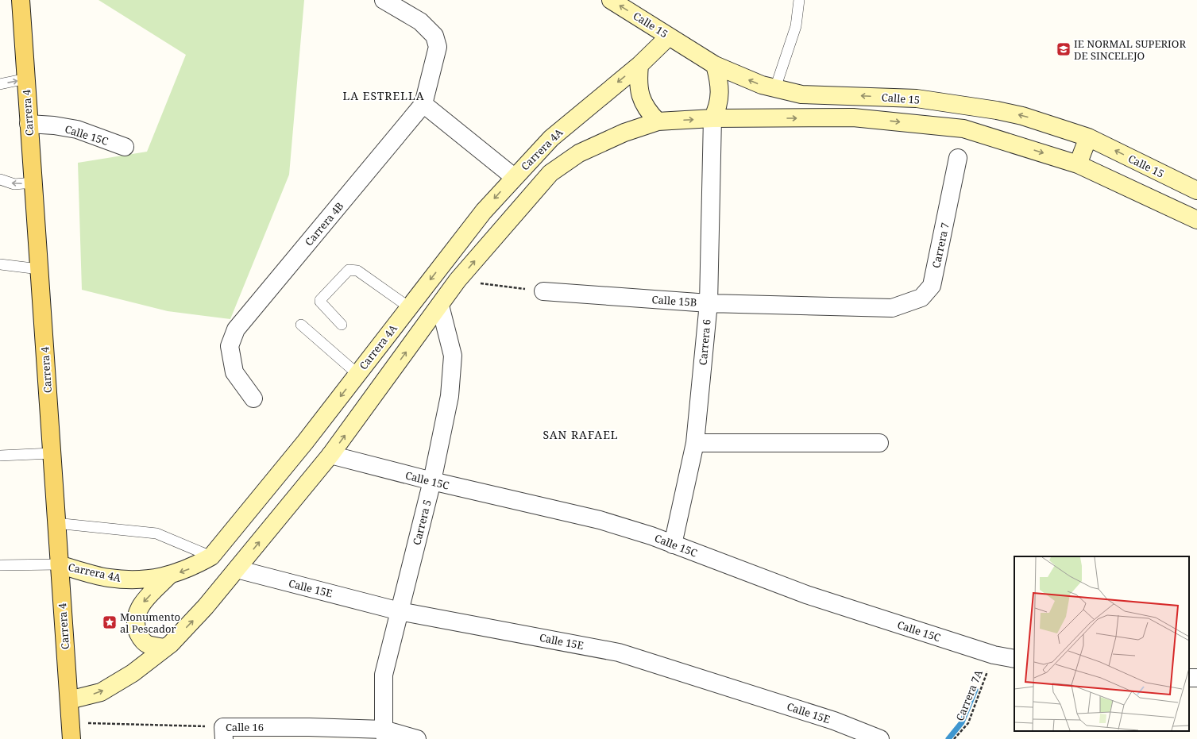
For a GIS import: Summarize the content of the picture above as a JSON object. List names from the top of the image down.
{
  "streets": {
    "main road": ["Calle 15", "Carrera 4", "Carrera 4A"],
    "street": [
      "Calle 15C",
      "Carrera 4B",
      "Carrera 7",
      "Calle 15B",
      "Carrera 6",
      "Carrera 5",
      "Calle 15E",
      "Calle 16"
    ],
    "path": ["Carrera 7A"]
  },
  "crossings": [
    ["Calle 15", "Carrera 4A"],
    ["Calle 15", "Carrera 6"],
    ["Carrera 4", "Calle 15C"],
    ["Carrera 4", "Carrera 4A"],
    ["Carrera 4", "Calle 16"],
    ["Calle 15C", "Carrera 6"],
    ["Calle 15C", "Carrera 5"],
    ["Calle 15C", "Carrera 7A"],
    ["Carrera 4A", "Carrera 6"],
    ["Carrera 7", "Calle 15B"],
    ["Calle 15B", "Carrera 6"],
    ["Carrera 5", "Calle 15E"],
    ["Carrera 5", "Calle 16"]
  ],
  "districts": ["LA ESTRELLA", "SAN RAFAEL"],
  "places": {
    "school or university": ["IE NORMAL SUPERIOR DE SINCELEJO"],
    "place": ["Monumento al Pescador"]
  }
}
